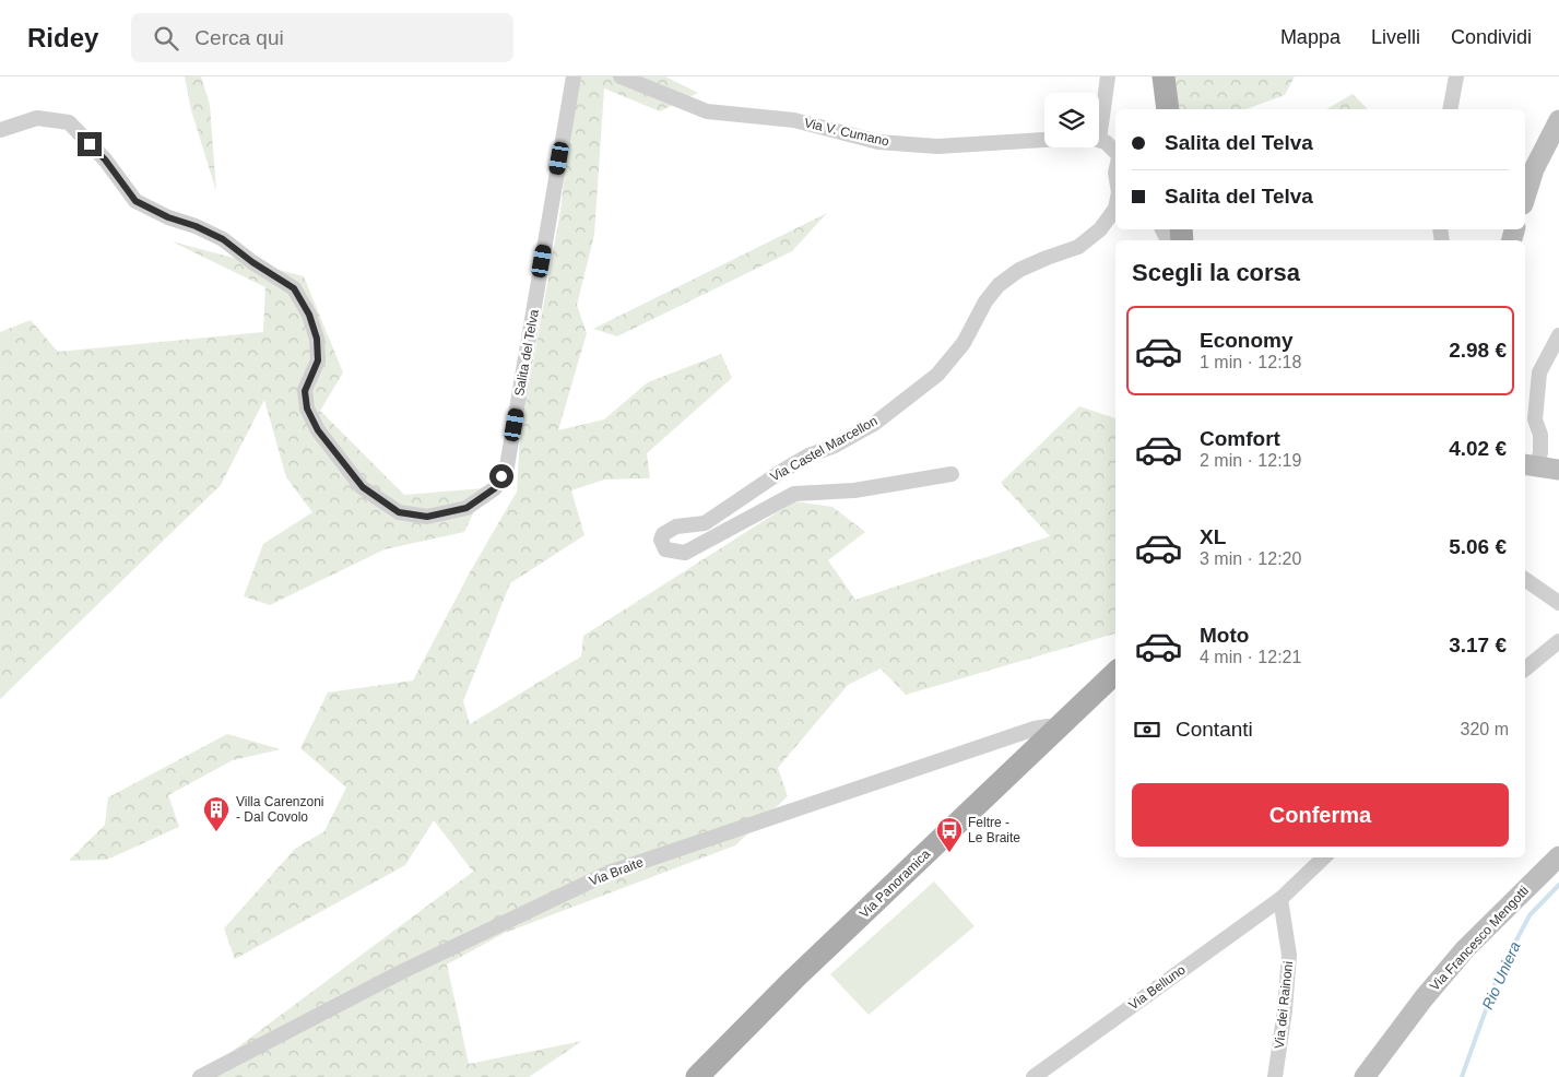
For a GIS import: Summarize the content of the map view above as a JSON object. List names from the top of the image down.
{
  "streets": {
    "main road": ["Via Panoramica"],
    "street": [
      "Via V. Cumano",
      "Salita del Telva",
      "Via Castel Marcellon",
      "Via Braite",
      "Via Francesco Mengotti",
      "Via Belluno",
      "Via dei Rainoni"
    ]
  },
  "crossings": [
    ["Via Braite", "Via Panoramica"],
    ["Via Belluno", "Via dei Rainoni"]
  ],
  "water": ["Rio Uniera"],
  "places": {
    "building": ["Villa Carenzoni - Dal Covolo"],
    "bus stop": ["Feltre - Le Braite"]
  },
  "page": {
    "header": "Ridey",
    "search": "Cerca qui",
    "nav": ["Mappa", "Livelli", "Condividi"],
    "banner": ["Salita del Telva", "Salita del Telva"],
    "heading": "Scegli la corsa",
    "list": [
      {
        "name": "Economy",
        "note": "1 min · 12:18",
        "value": "2.98 €"
      },
      {
        "name": "Comfort",
        "note": "2 min · 12:19",
        "value": "4.02 €"
      },
      {
        "name": "XL",
        "note": "3 min · 12:20",
        "value": "5.06 €"
      },
      {
        "name": "Moto",
        "note": "4 min · 12:21",
        "value": "3.17 €"
      }
    ],
    "pay": ["Contanti", "320 m"],
    "buttons": "Conferma"
  }
}
